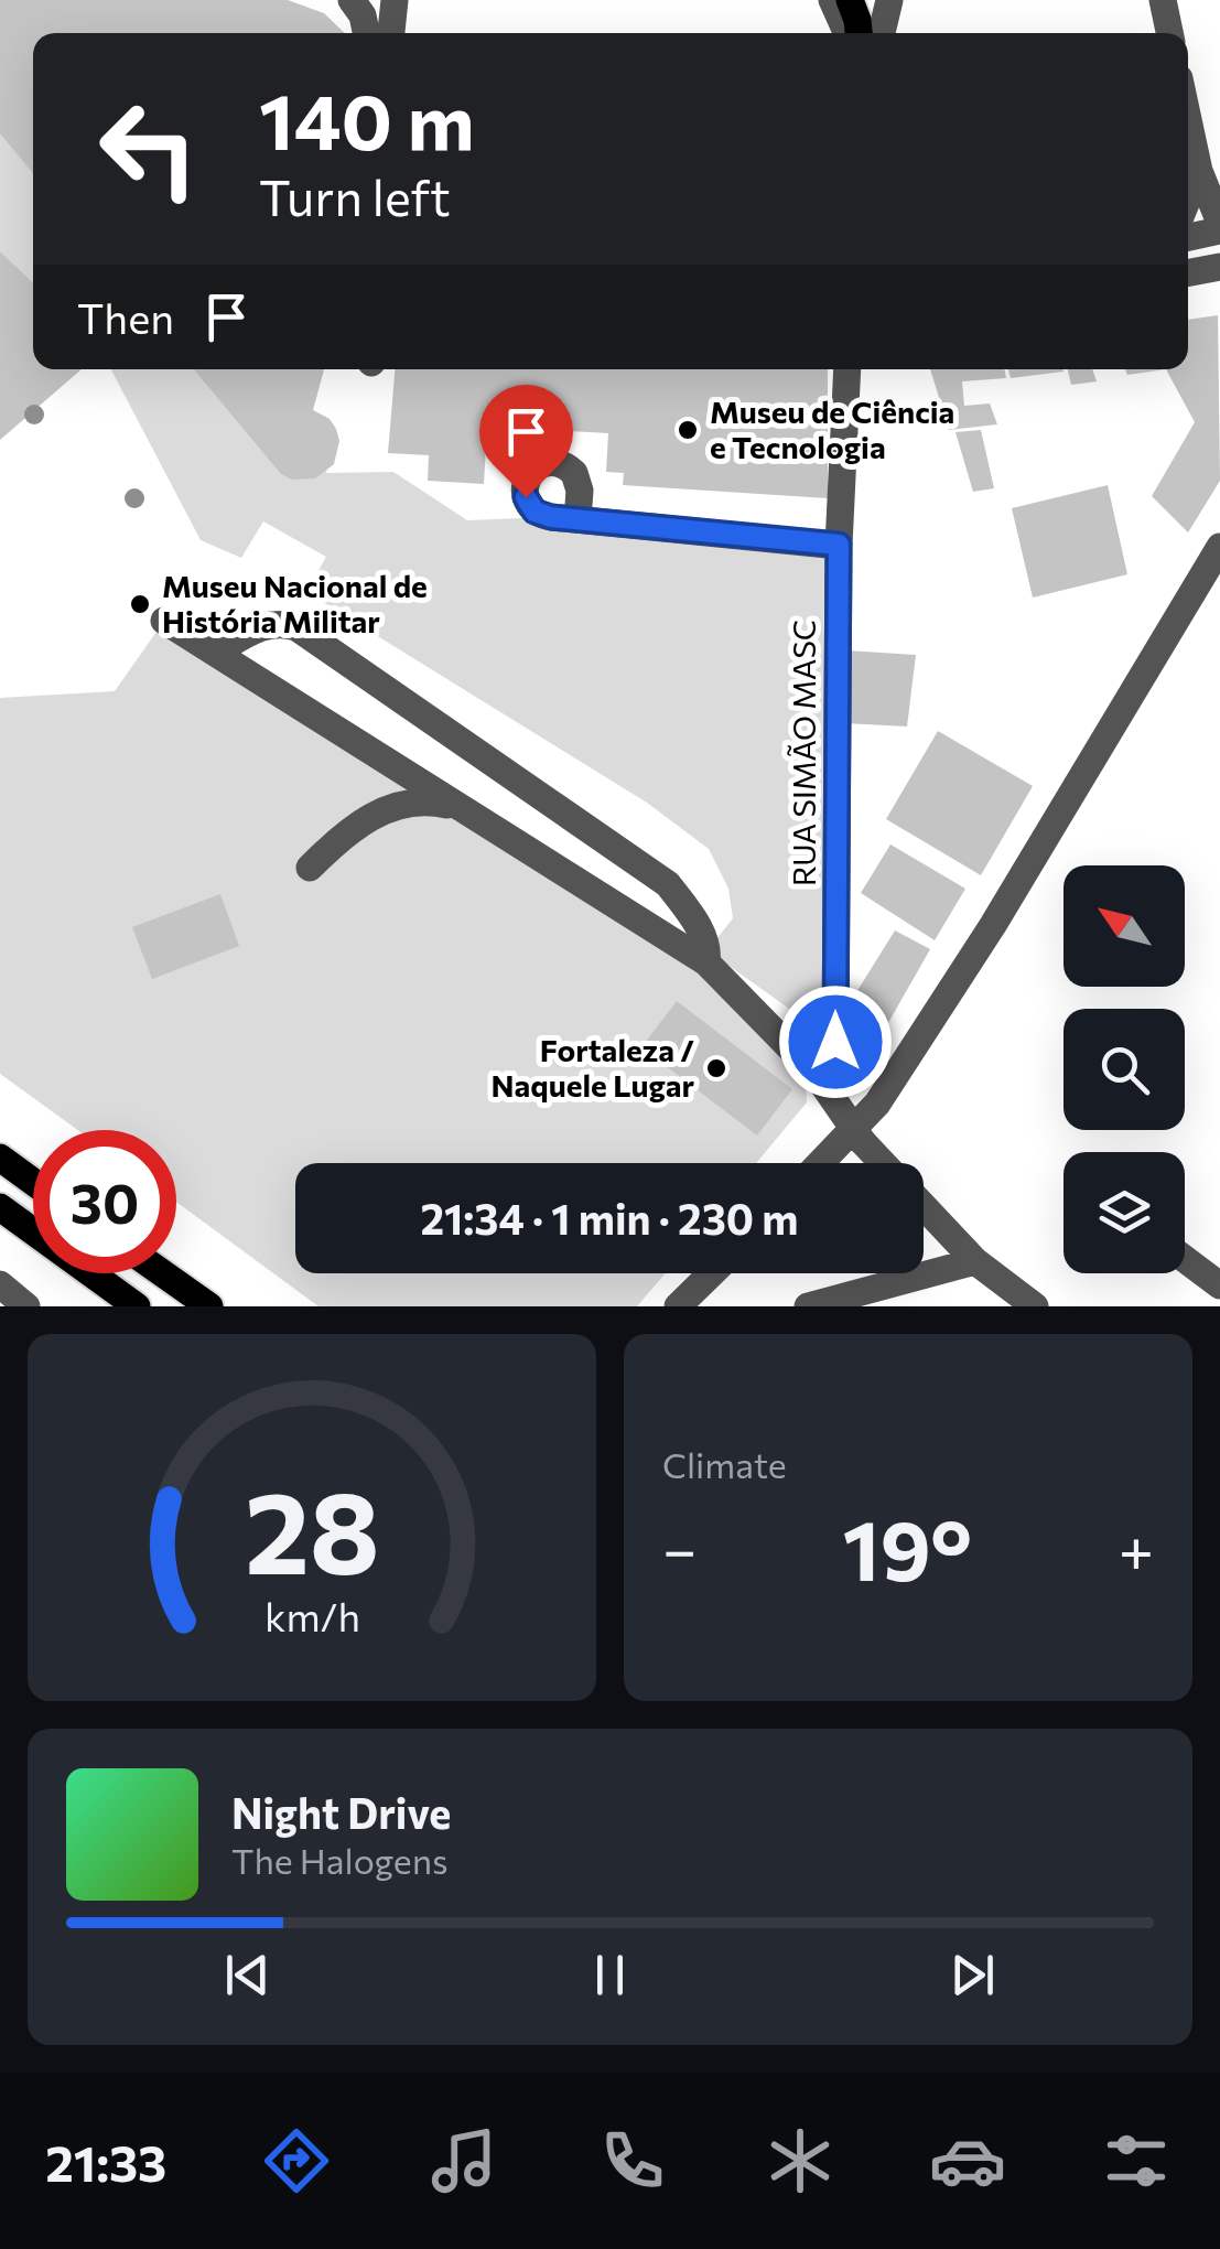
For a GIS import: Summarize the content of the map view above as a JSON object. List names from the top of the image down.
{
  "streets": {
    "street": ["RUA SIMÃO MASC"]
  },
  "places": ["Museu de Ciência e Tecnologia", "Museu Nacional de História Militar", "Fortaleza / Naquele Lugar"],
  "north": "top left",
  "page": {
    "turn": ["140 m", "Turn left"],
    "then": "Then",
    "limit": "30",
    "trip": "21:34 · 1 min · 230 m",
    "tile": "Climate",
    "heat": ["−", "19°", "+"],
    "song": ["Night Drive", "The Halogens"],
    "tabs": "21:33",
    "gauge": ["28", "km/h"]
  }
}
